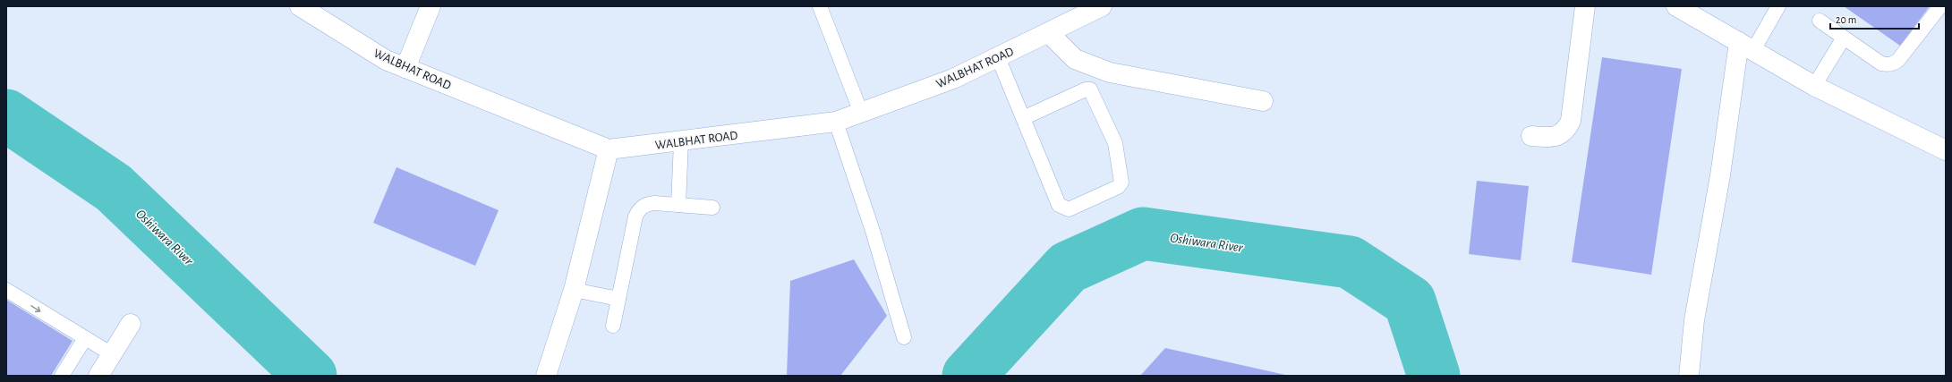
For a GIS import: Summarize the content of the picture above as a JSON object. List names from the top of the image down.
{
  "streets": {
    "street": ["WALBHAT ROAD"]
  },
  "water": ["Oshiwara River"],
  "scale_bar": "20 m"
}
